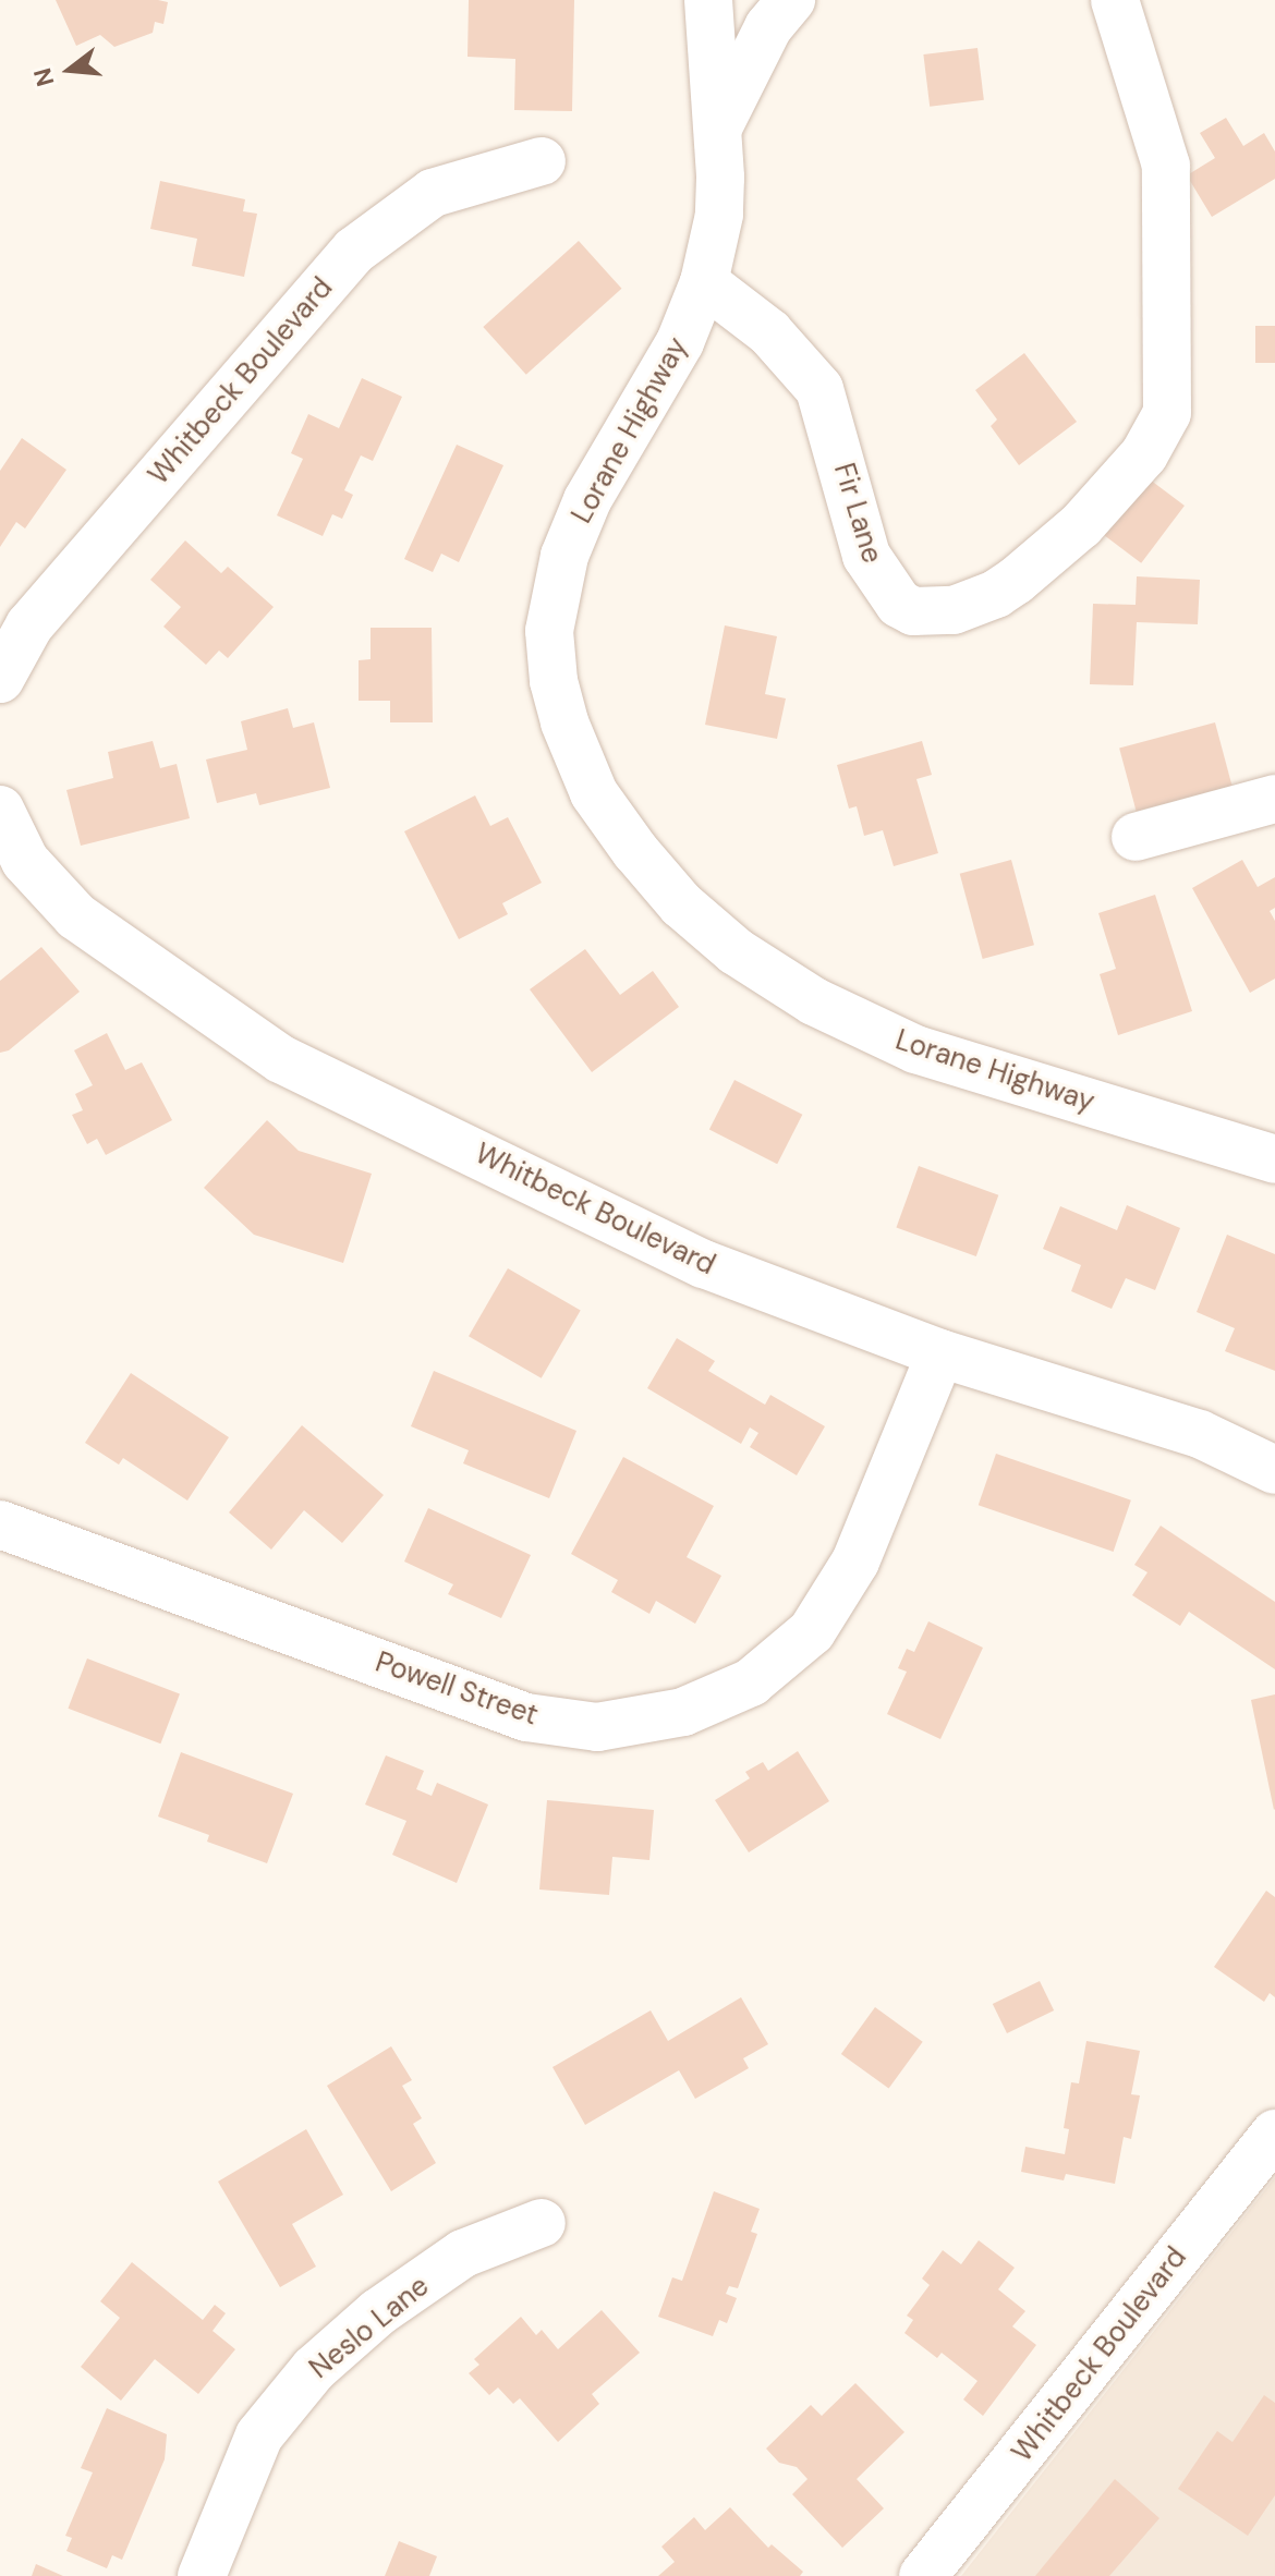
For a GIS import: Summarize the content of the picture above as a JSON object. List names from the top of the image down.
{
  "streets": {
    "street": [
      "Whitbeck Boulevard",
      "Lorane Highway",
      "Fir Lane",
      "Powell Street",
      "Neslo Lane"
    ]
  },
  "crossings": [
    ["Whitbeck Boulevard", "Powell Street"],
    ["Lorane Highway", "Fir Lane"]
  ],
  "north": "left"
}
